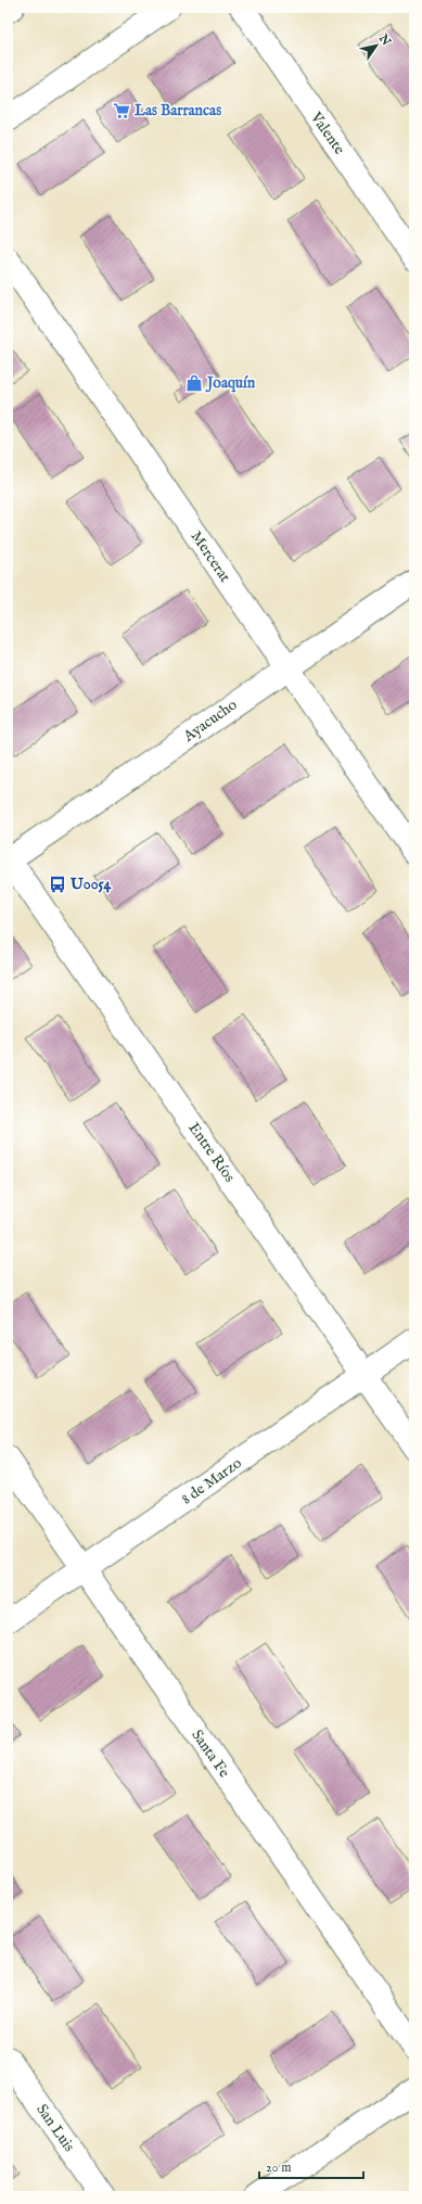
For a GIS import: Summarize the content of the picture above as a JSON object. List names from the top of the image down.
{
  "streets": {
    "street": [
      "Valente",
      "Mercerat",
      "Ayacucho",
      "Entre Ríos",
      "8 de Marzo",
      "Santa Fe",
      "San Luis"
    ]
  },
  "crossings": [
    ["Mercerat", "Ayacucho"],
    ["Ayacucho", "Entre Ríos"],
    ["Entre Ríos", "8 de Marzo"],
    ["8 de Marzo", "Santa Fe"]
  ],
  "places": {
    "supermarket": ["Las Barrancas"],
    "shop": ["Joaquín"],
    "bus stop": ["U0054"]
  },
  "scale_bar": "20 m",
  "north": "top right"
}
